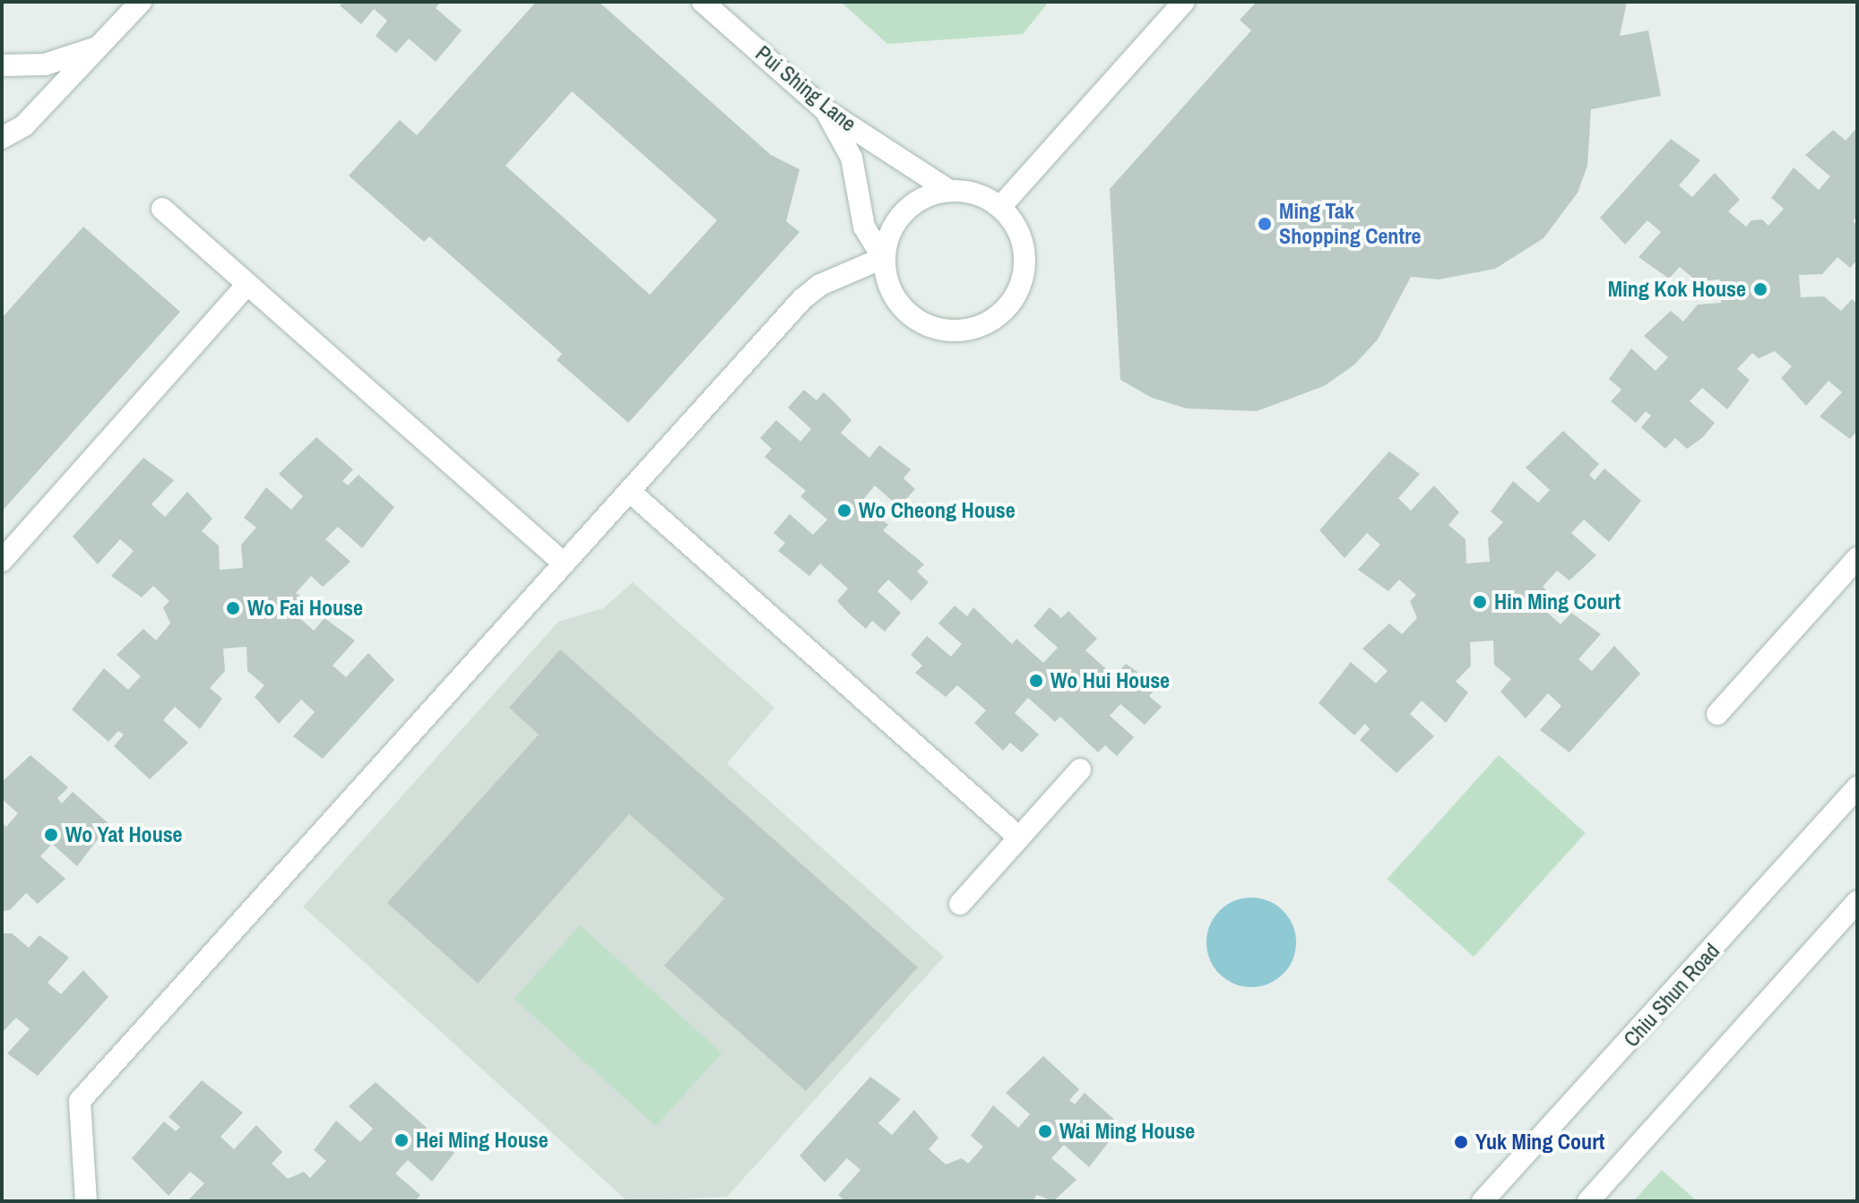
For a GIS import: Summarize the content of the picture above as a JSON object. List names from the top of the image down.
{
  "streets": {
    "street": ["Pui Shing Lane", "Chiu Shun Road"]
  },
  "places": [
    "Ming Tak Shopping Centre",
    "Ming Kok House",
    "Wo Cheong House",
    "Hin Ming Court",
    "Wo Fai House",
    "Wo Hui House",
    "Wo Yat House",
    "Wai Ming House",
    "Hei Ming House",
    "Yuk Ming Court"
  ]
}
